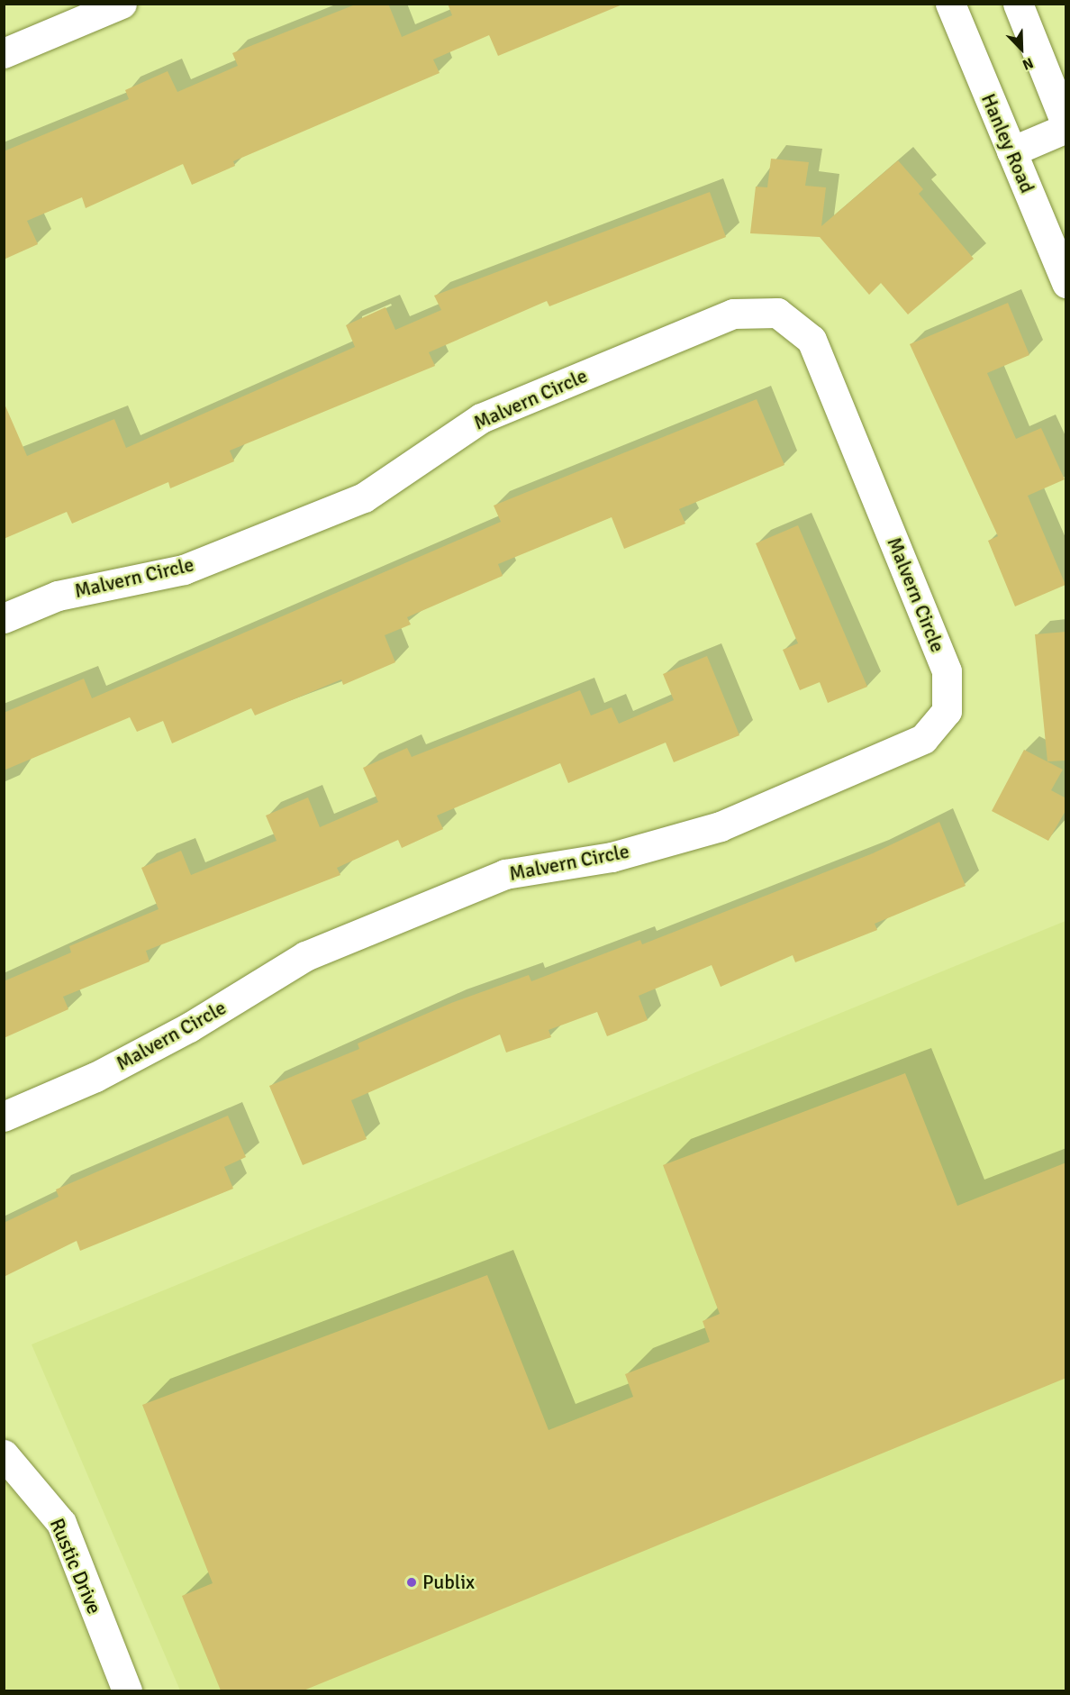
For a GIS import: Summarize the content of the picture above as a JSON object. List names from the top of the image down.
{
  "streets": {
    "street": ["Hanley Road", "Malvern Circle", "Rustic Drive"]
  },
  "places": ["Publix"],
  "north": "bottom right"
}
